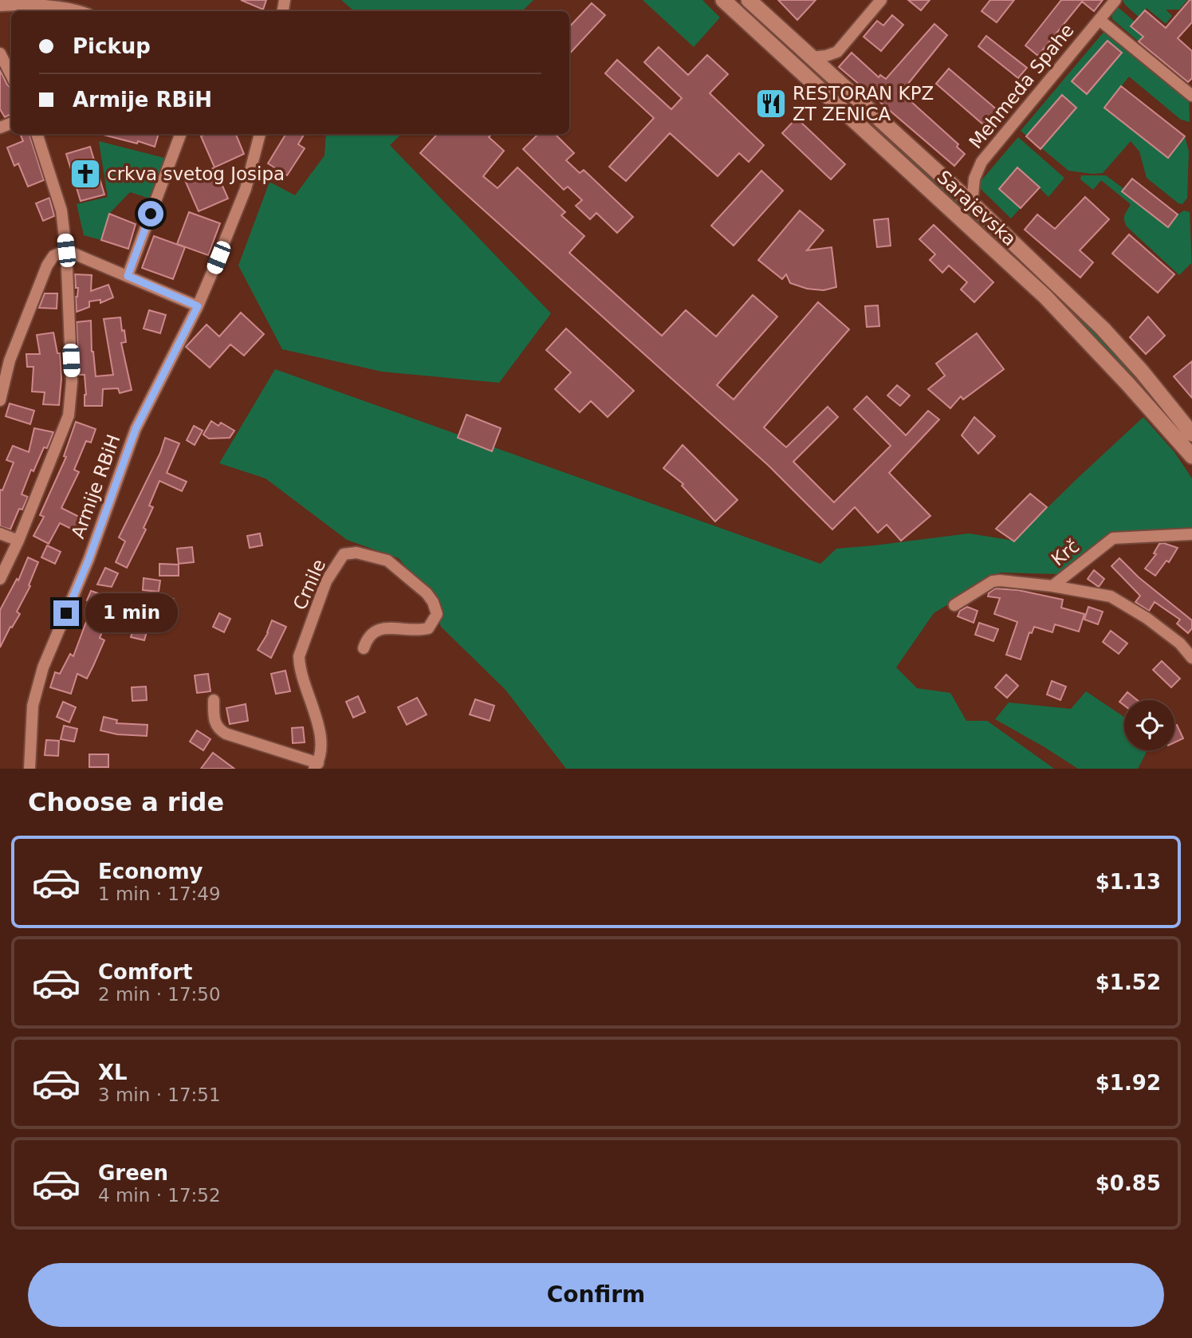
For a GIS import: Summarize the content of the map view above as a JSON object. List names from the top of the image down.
{
  "streets": {
    "main road": ["Sarajevska"],
    "street": [
      "Mehmeda Spahe",
      "Armije RBiH",
      "Krč",
      "Crnile"
    ]
  },
  "crossings": [
    ["Mehmeda Spahe", "Sarajevska"]
  ],
  "places": {
    "restaurant": ["RESTORAN KPZ ZT ZENICA"],
    "church": ["crkva svetog Josipa"]
  },
  "page": {
    "banner": ["Pickup", "Armije RBiH"],
    "bubble": "1 min",
    "heading": "Choose a ride",
    "list": [
      {
        "name": "Economy",
        "note": "1 min · 17:49",
        "value": "$1.13"
      },
      {
        "name": "Comfort",
        "note": "2 min · 17:50",
        "value": "$1.52"
      },
      {
        "name": "XL",
        "note": "3 min · 17:51",
        "value": "$1.92"
      },
      {
        "name": "Green",
        "note": "4 min · 17:52",
        "value": "$0.85"
      }
    ],
    "buttons": "Confirm"
  }
}
